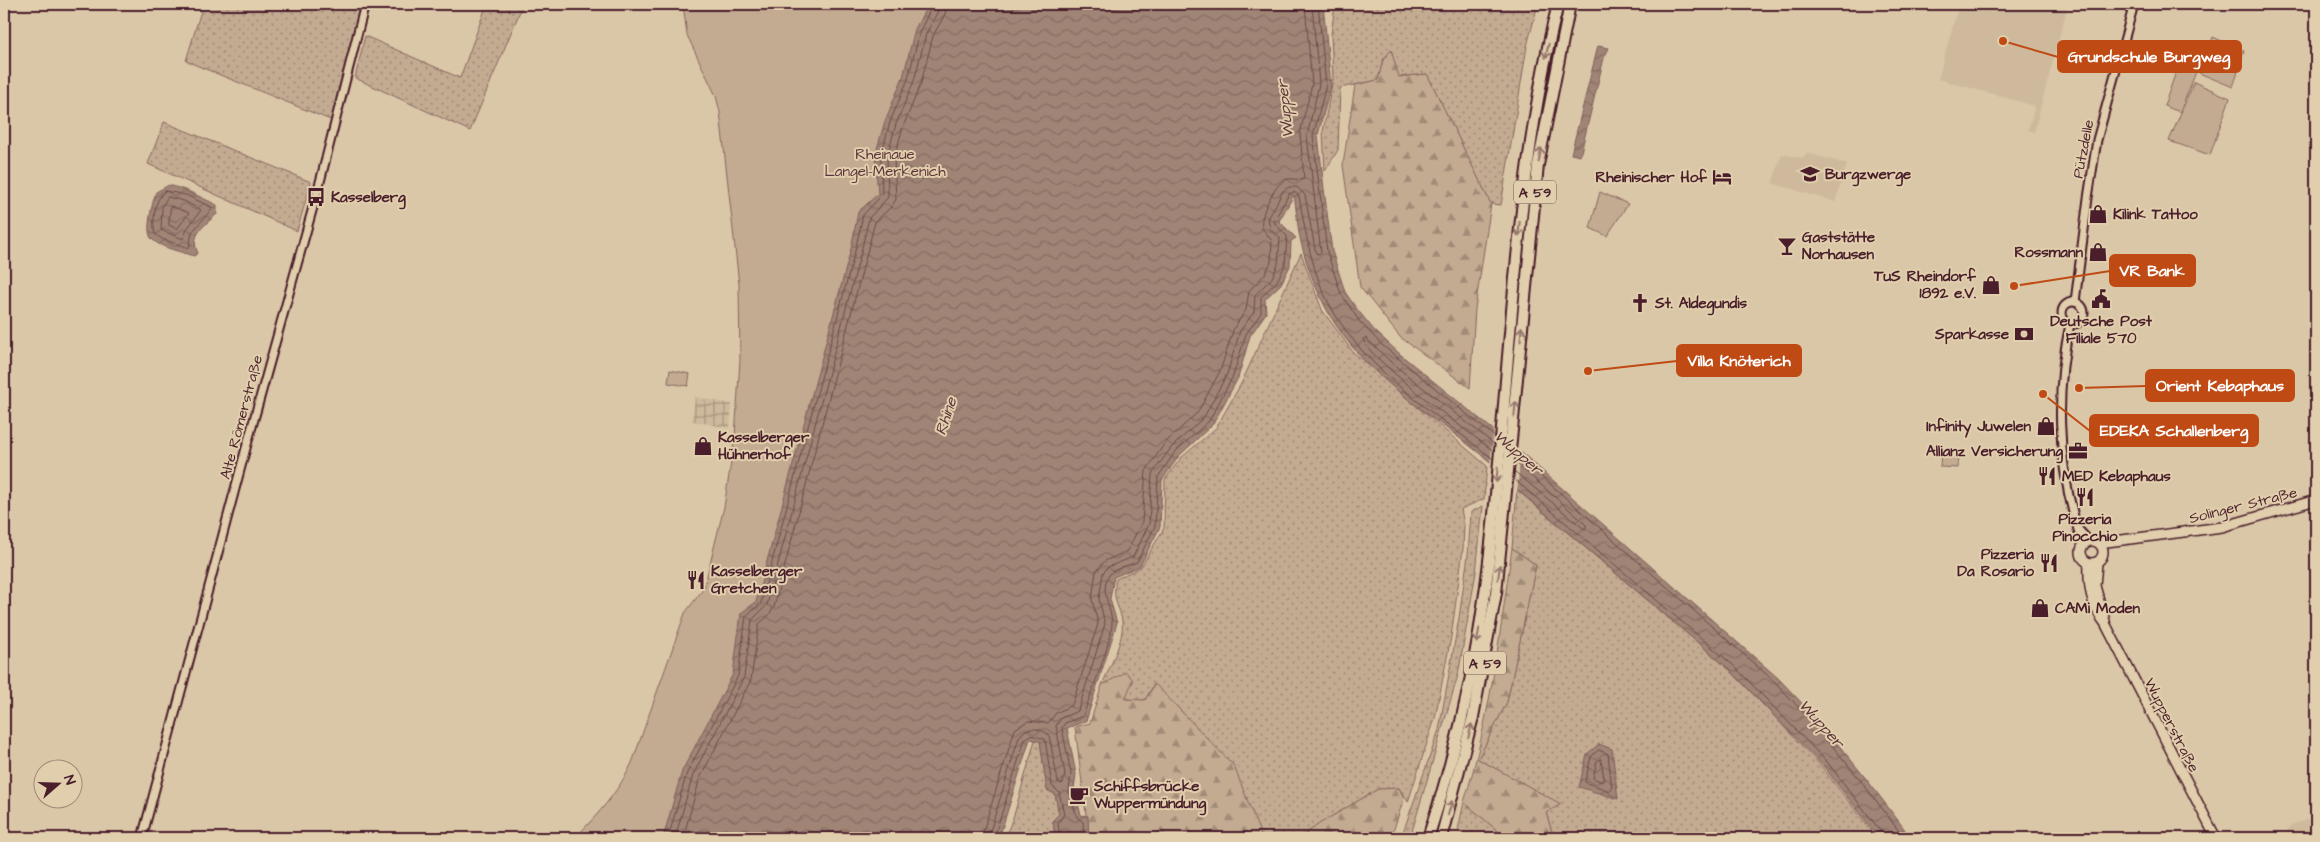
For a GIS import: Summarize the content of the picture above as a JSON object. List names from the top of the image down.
{
  "streets": {
    "highway": ["A 59"],
    "main road": ["Solinger Straße", "Wupperstraße"],
    "street": ["Pützdelle", "Alte Römerstraße"]
  },
  "crossings": [
    ["Solinger Straße", "Wupperstraße"]
  ],
  "water": ["Wupper", "Rhine"],
  "parks": ["Rheinaue Langel-Merkenich"],
  "places": {
    "other": [
      "Grundschule Burgweg",
      "VR Bank",
      "Villa Knöterich",
      "Orient Kebaphaus",
      "EDEKA Schallenberg"
    ],
    "school or university": ["Burgzwerge"],
    "hotel": ["Rheinischer Hof"],
    "bus stop": ["Kasselberg"],
    "shop": [
      "Kilink Tattoo",
      "Rossmann",
      "TuS Rheindorf 1892 e.V.",
      "Infinity Juwelen",
      "Kasselberger Hühnerhof",
      "CAMi Moden"
    ],
    "bar": ["Gaststätte Norhausen"],
    "public building": ["Deutsche Post Filiale 570"],
    "church": ["St. Aldegundis"],
    "bank": ["Sparkasse"],
    "office": ["Allianz Versicherung"],
    "restaurant": [
      "MED Kebaphaus",
      "Pizzeria Pinocchio",
      "Pizzeria Da Rosario",
      "Kasselberger Gretchen"
    ],
    "cafe": ["Schiffsbrücke Wuppermündung"]
  },
  "north": "right"
}
